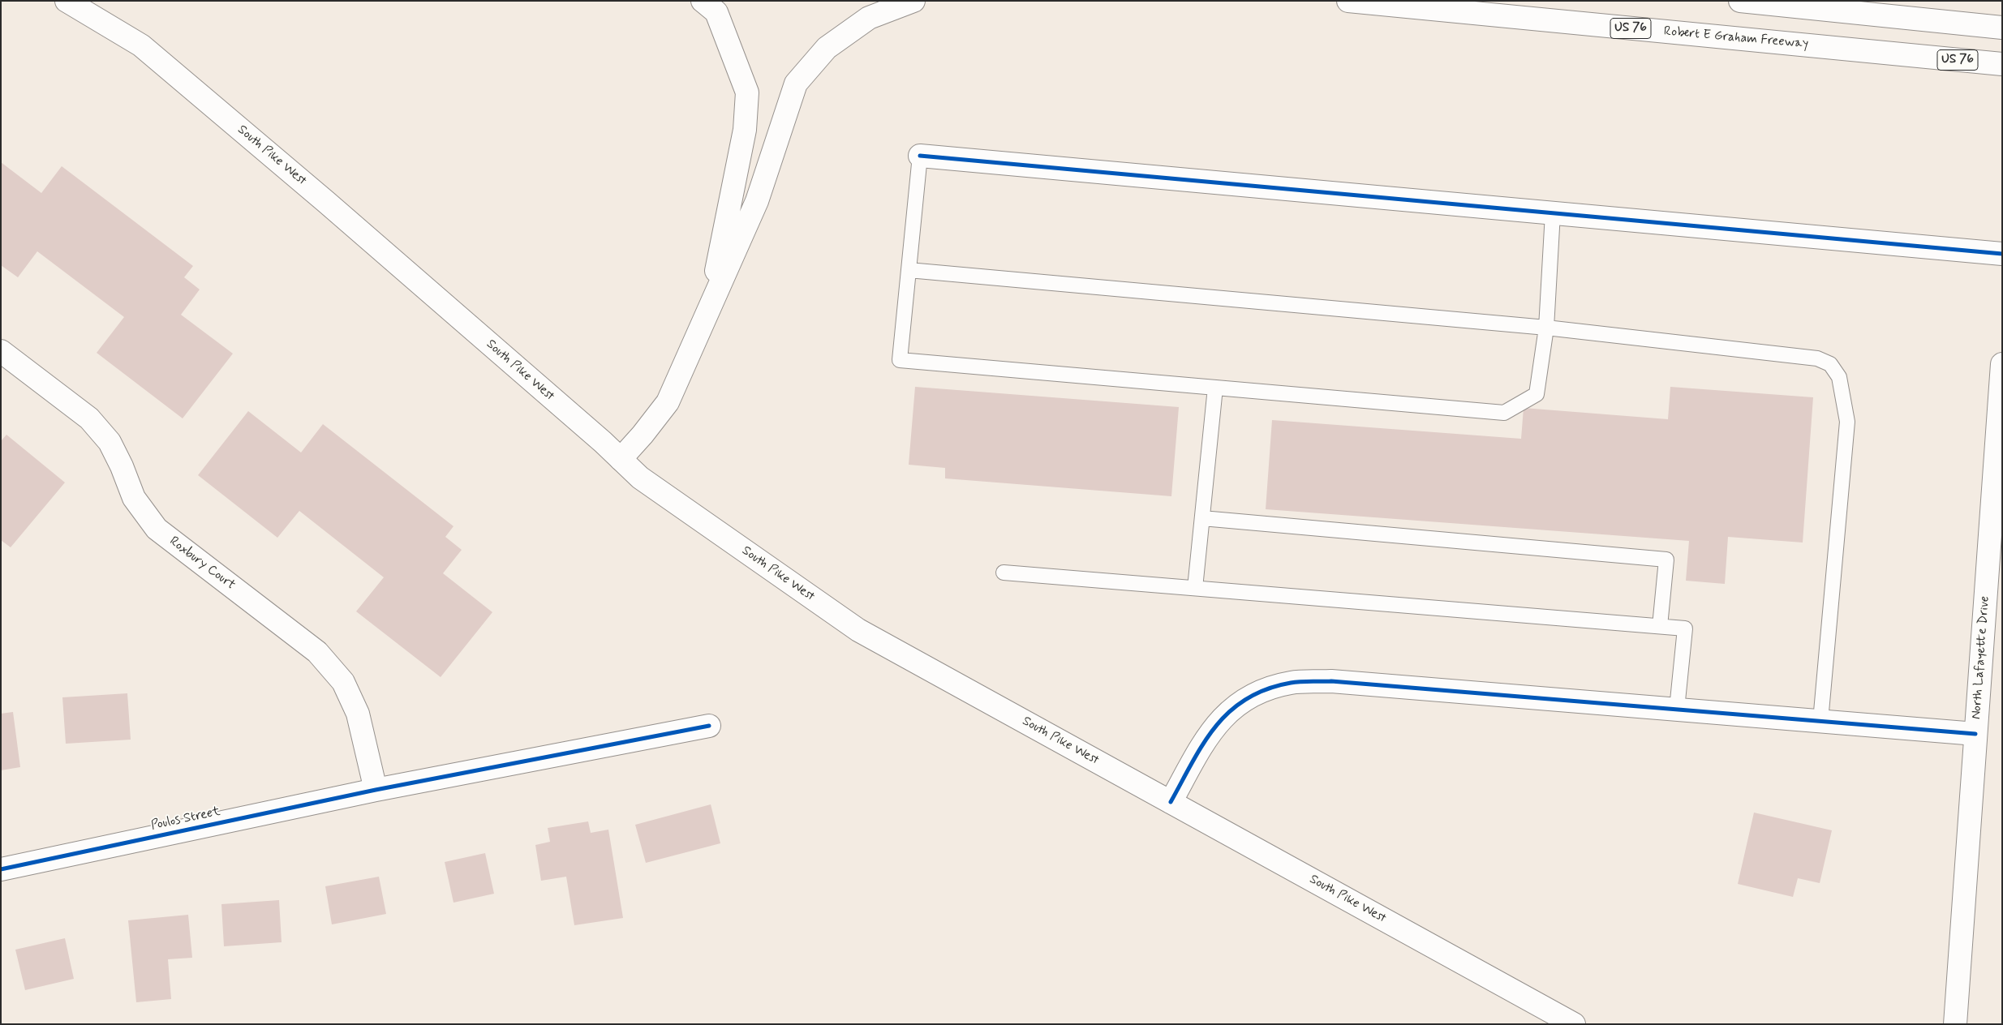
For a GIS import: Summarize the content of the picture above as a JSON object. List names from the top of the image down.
{
  "streets": {
    "main road": [
      "US 76",
      "Robert E Graham Freeway",
      "South Pike West",
      "Roxbury Court",
      "North Lafayette Drive",
      "Poulos Street"
    ]
  },
  "crossings": [
    ["Roxbury Court", "Poulos Street"]
  ]
}
